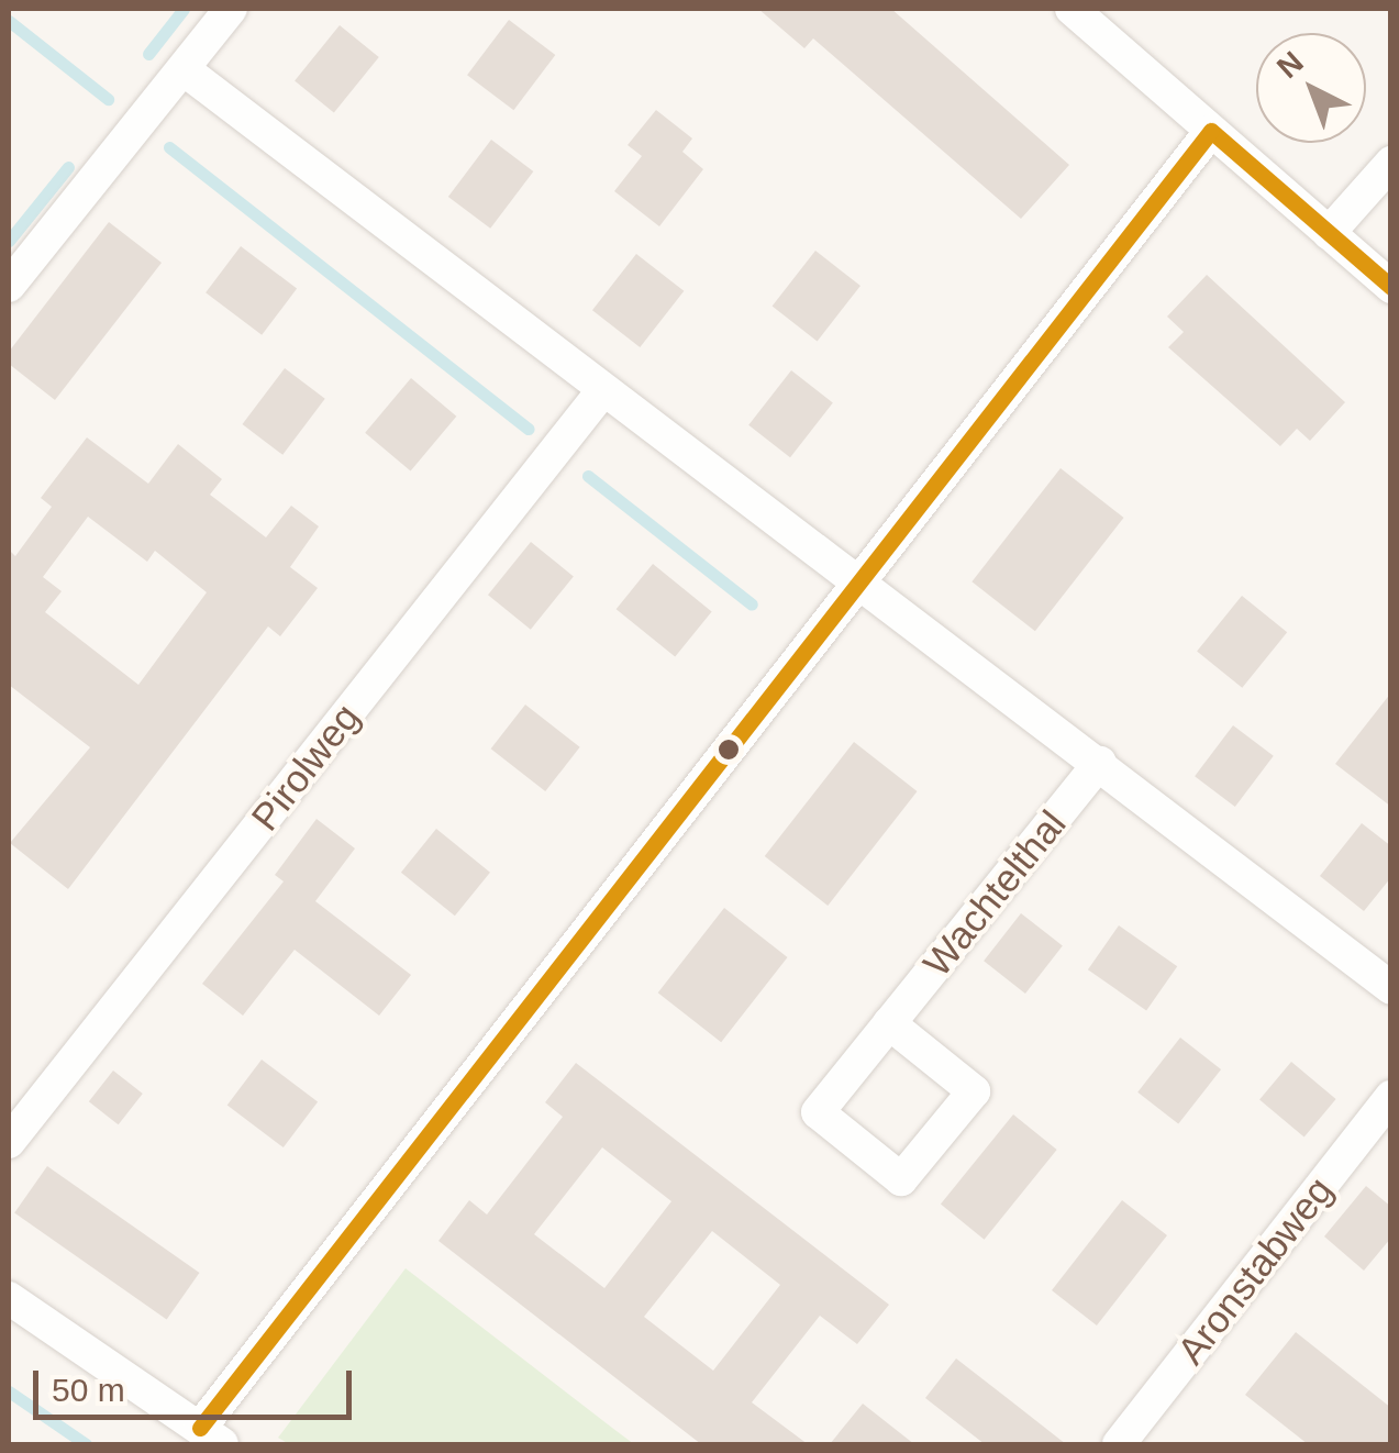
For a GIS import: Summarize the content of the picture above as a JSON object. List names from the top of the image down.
{
  "streets": {
    "street": ["Pirolweg", "Wachtelthal", "Aronstabweg"]
  },
  "scale_bar": "50 m",
  "north": "top left"
}
